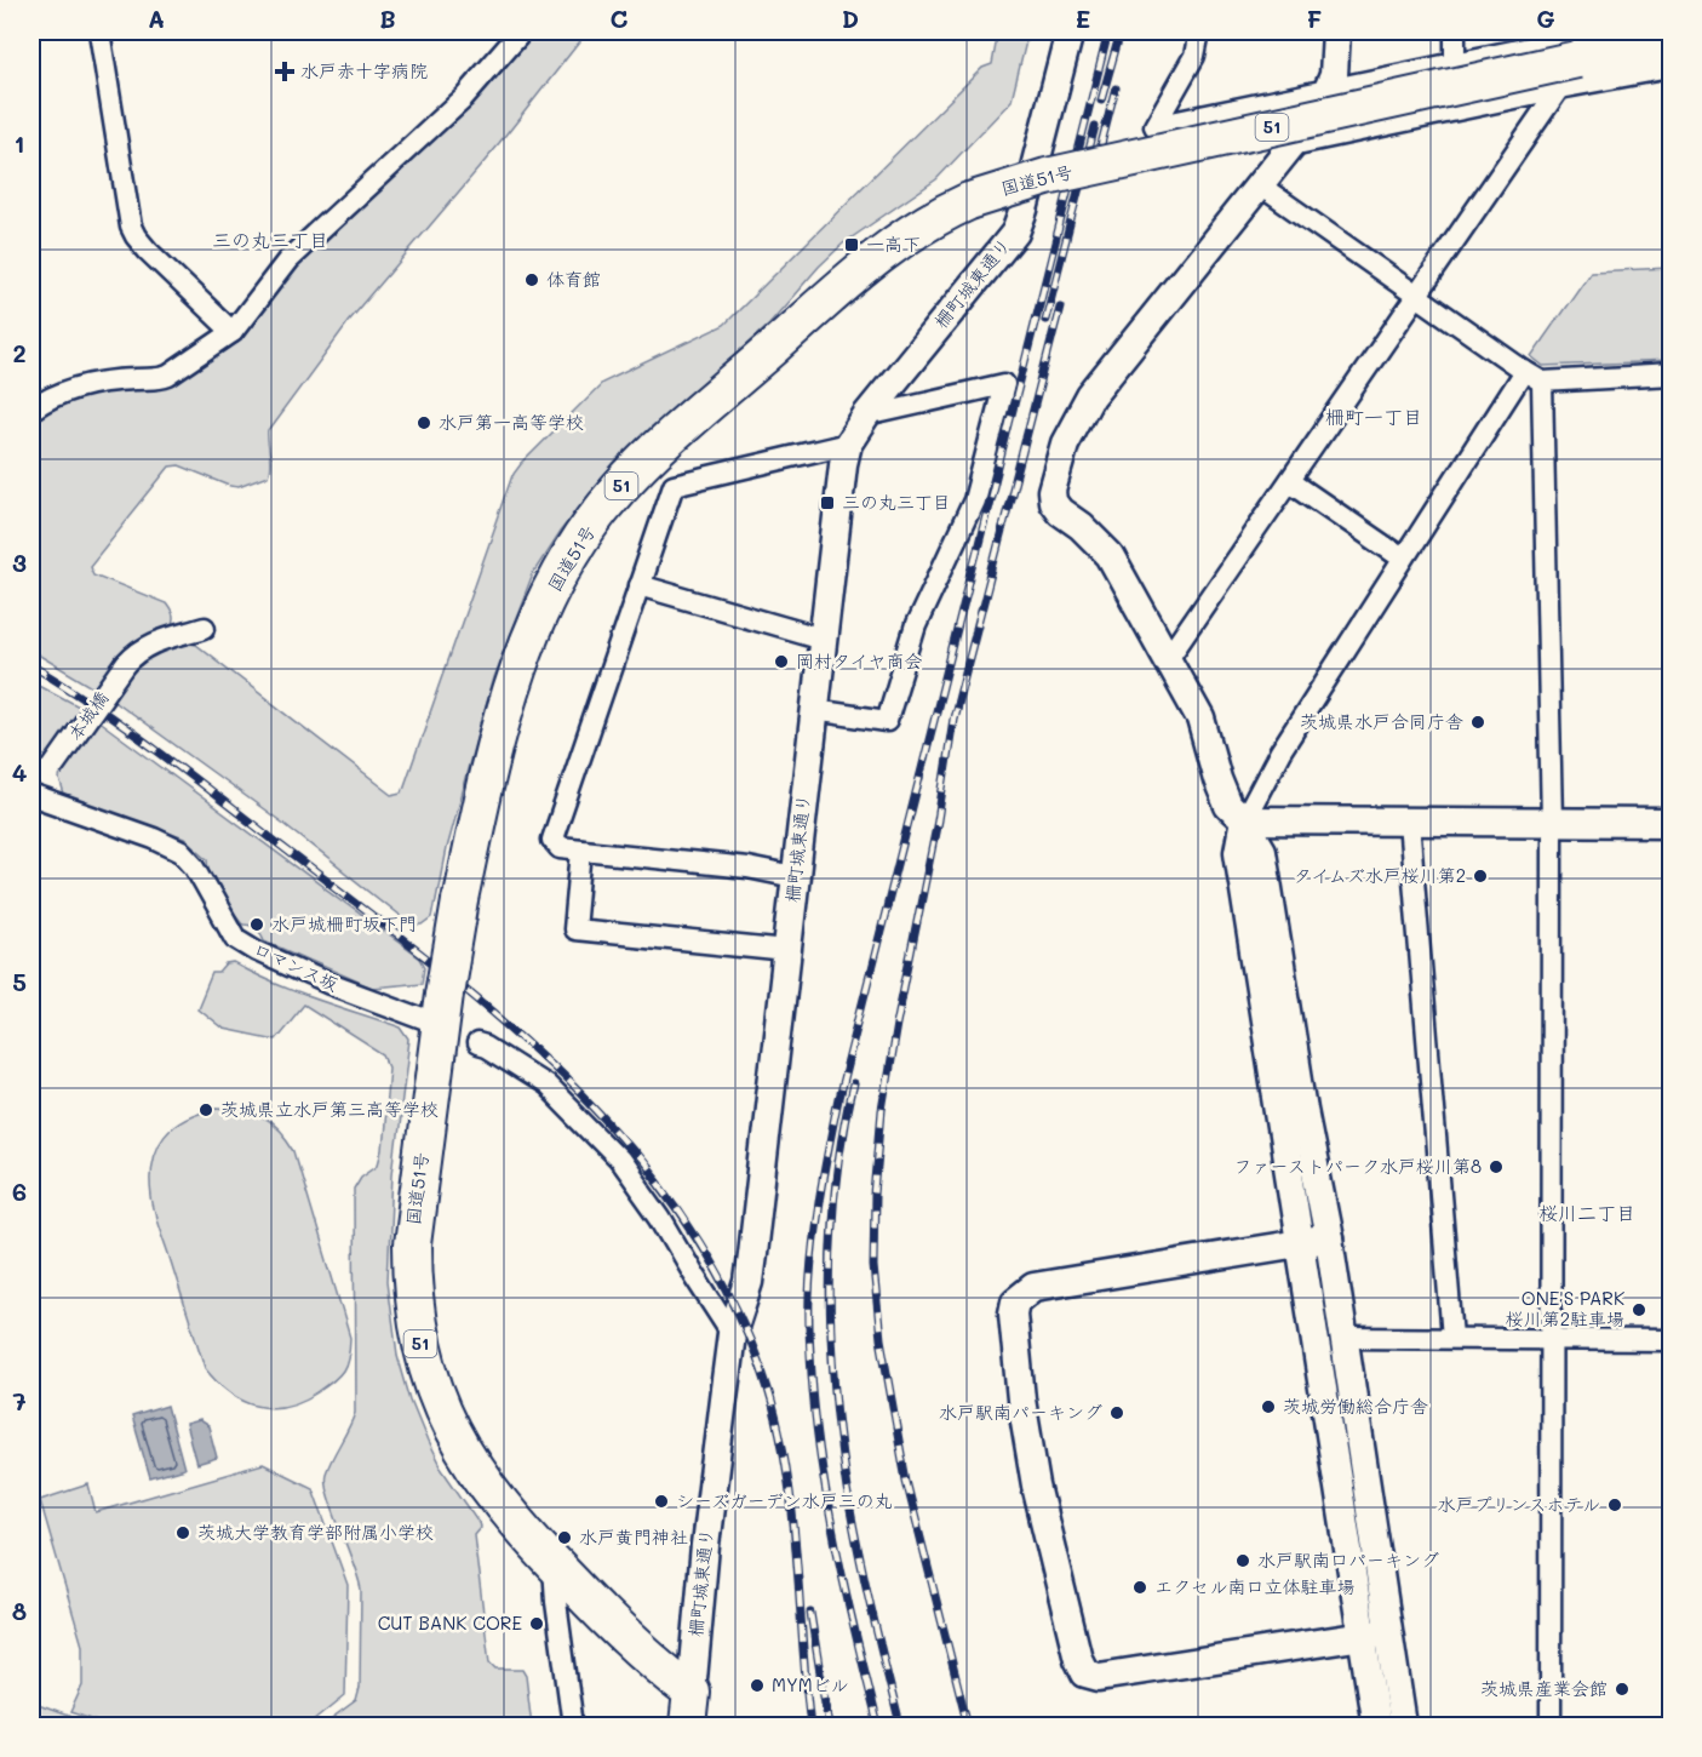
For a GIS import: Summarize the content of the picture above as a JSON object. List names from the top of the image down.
{
  "streets": {
    "highway": ["51", "国道51号"],
    "street": ["柵町城東通り", "本城橋", "ロマンス坂"]
  },
  "crossings": [
    ["国道51号", "柵町城東通り"],
    ["国道51号", "ロマンス坂"],
    ["本城橋", "ロマンス坂"]
  ],
  "districts": ["三の丸三丁目", "柵町一丁目", "桜川二丁目"],
  "places": {
    "health": ["水戸赤十字病院"],
    "transit": ["一高下", "三の丸三丁目"],
    "other": [
      "体育館",
      "水戸第一高等学校",
      "岡村タイヤ商会",
      "茨城県水戸合同庁舎",
      "タイムズ水戸桜川第2",
      "水戸城柵町坂下門",
      "茨城県立水戸第三高等学校",
      "ファーストパーク水戸桜川第8",
      "ONE'S PARK 桜川第2駐車場",
      "茨城労働総合庁舎",
      "水戸駅南パーキング",
      "シーズガーデン水戸三の丸",
      "水戸プリンスホテル",
      "茨城大学教育学部附属小学校",
      "水戸黄門神社",
      "水戸駅南口パーキング",
      "エクセル南口立体駐車場",
      "CUT BANK CORE",
      "MYMビル",
      "茨城県産業会館"
    ]
  },
  "grid": {
    "columns": [
      "A",
      "B",
      "C",
      "D",
      "E",
      "F",
      "G"
    ],
    "rows": [
      "1",
      "2",
      "3",
      "4",
      "5",
      "6",
      "7",
      "8"
    ]
  }
}
